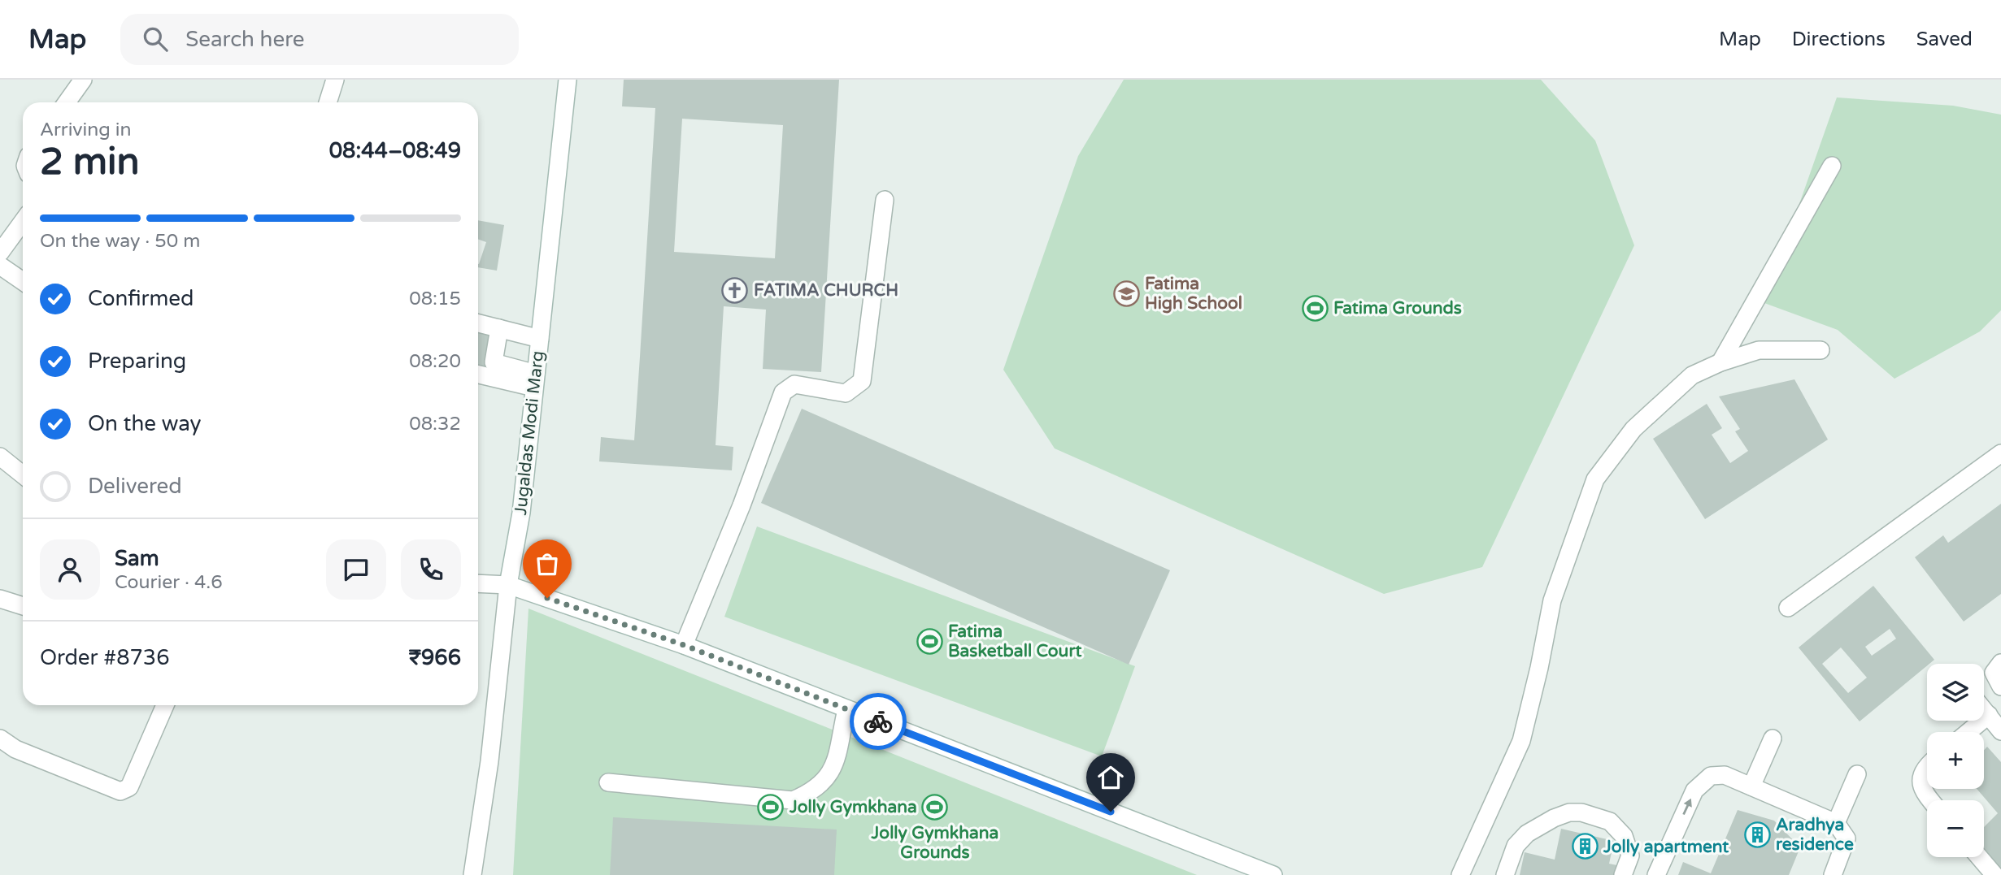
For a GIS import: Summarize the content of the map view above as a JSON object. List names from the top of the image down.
{
  "streets": {
    "street": ["Jugaldas Modi Marg"]
  },
  "places": {
    "church": ["FATIMA CHURCH"],
    "school or university": ["Fatima High School"],
    "sports": [
      "Fatima Grounds",
      "Fatima Basketball Court",
      "Jolly Gymkhana",
      "Jolly Gymkhana Grounds"
    ],
    "building": ["Aradhya residence", "Jolly apartment"]
  },
  "page": {
    "header": "Map",
    "search": "Search here",
    "nav": ["Map", "Directions", "Saved"],
    "heading": ["2 min", "Arriving in", "08:44–08:49"],
    "panel": [
      "Sam",
      "Courier · 4.6",
      "Order #8736",
      "₹966"
    ],
    "bar": "On the way · 50 m",
    "list": [
      ["Confirmed", "08:15"],
      ["Preparing", "08:20"],
      ["On the way", "08:32"],
      "Delivered"
    ],
    "map_buttons": ["+", "−"]
  }
}
